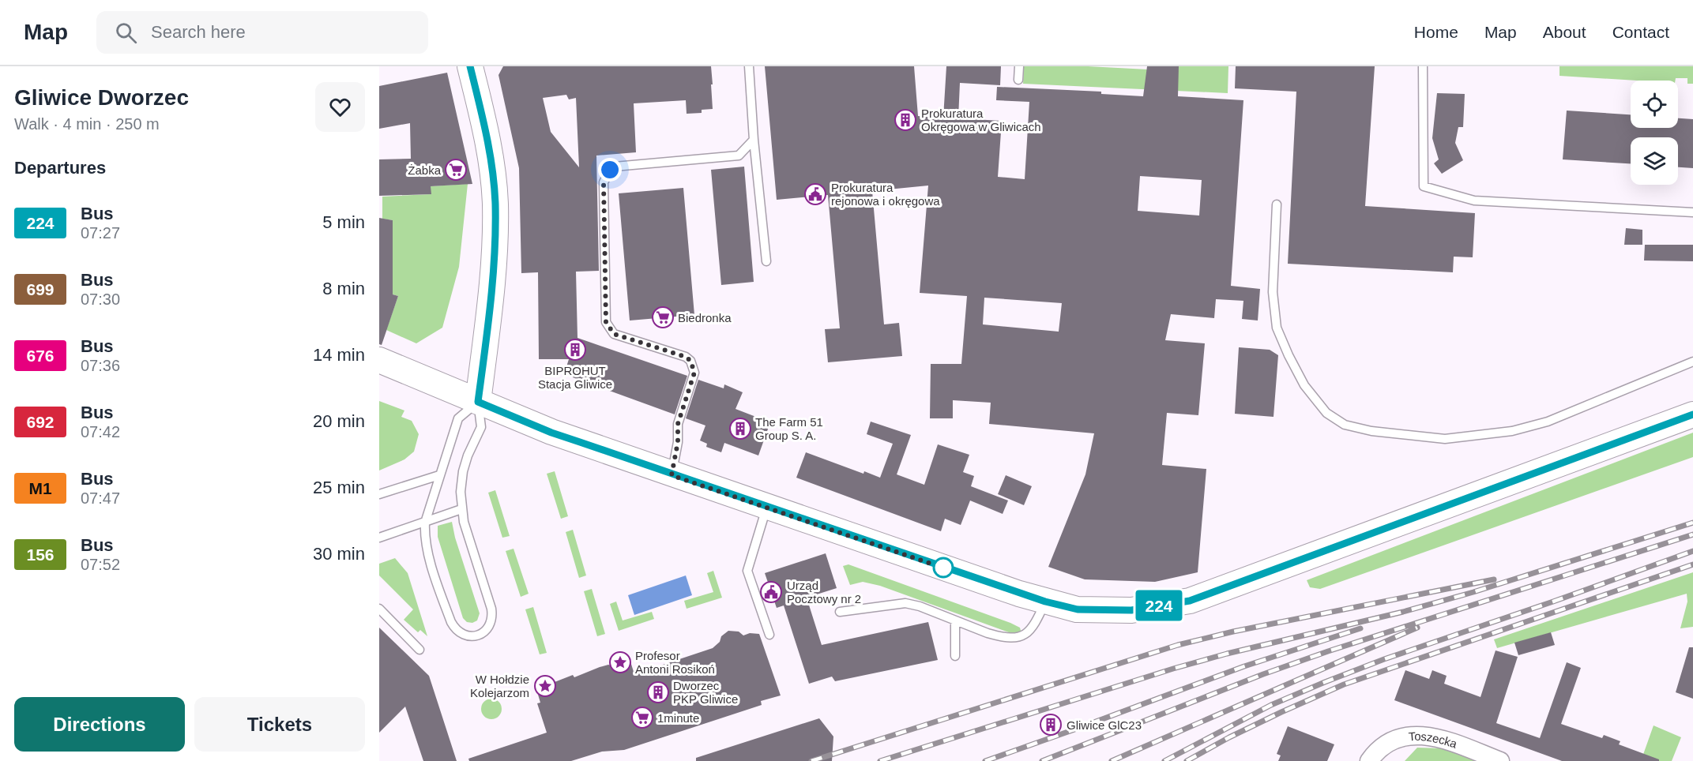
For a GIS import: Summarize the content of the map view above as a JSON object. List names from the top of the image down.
{
  "streets": {
    "street": ["Toszecka"]
  },
  "places": {
    "building": [
      "Prokuratura Okręgowa w Gliwicach",
      "BIPROHUT Stacja Gliwice",
      "The Farm 51 Group S. A.",
      "Dworzec PKP Gliwice",
      "Gliwice GlC23"
    ],
    "supermarket": ["Żabka", "Biedronka", "1minute"],
    "public building": ["Prokuratura rejonowa i okręgowa", "Urząd Pocztowy nr 2"],
    "place": ["Profesor Antoni Rosikoń", "W Hołdzie Kolejarzom"]
  },
  "lines": ["bus line 224"],
  "page": {
    "header": "Map",
    "search": "Search here",
    "nav": [
      "Home",
      "Map",
      "About",
      "Contact"
    ],
    "heading": [
      ["Gliwice Dworzec", "Walk · 4 min · 250 m"],
      "Departures"
    ],
    "on_map": "224",
    "list": [
      {
        "mark": "224",
        "name": "Bus",
        "note": "07:27",
        "value": "5 min"
      },
      {
        "mark": "699",
        "name": "Bus",
        "note": "07:30",
        "value": "8 min"
      },
      {
        "mark": "676",
        "name": "Bus",
        "note": "07:36",
        "value": "14 min"
      },
      {
        "mark": "692",
        "name": "Bus",
        "note": "07:42",
        "value": "20 min"
      },
      {
        "mark": "M1",
        "name": "Bus",
        "note": "07:47",
        "value": "25 min"
      },
      {
        "mark": "156",
        "name": "Bus",
        "note": "07:52",
        "value": "30 min"
      }
    ],
    "buttons": ["Directions", "Tickets"]
  }
}
